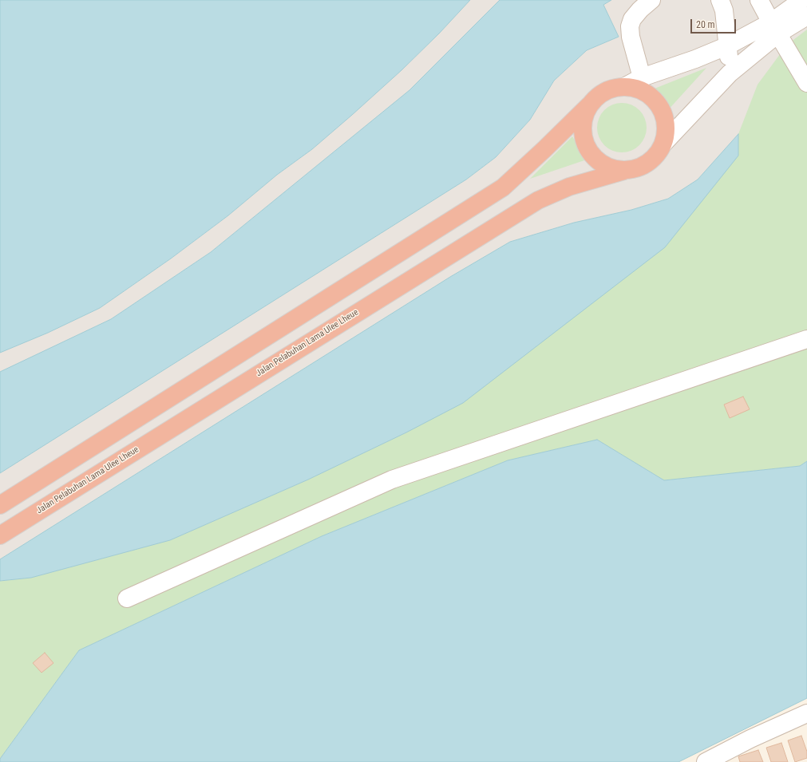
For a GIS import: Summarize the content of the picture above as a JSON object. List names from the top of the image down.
{
  "streets": {
    "highway": ["Jalan Pelabuhan Lama Ulee Lheue"]
  },
  "scale_bar": "20 m"
}
